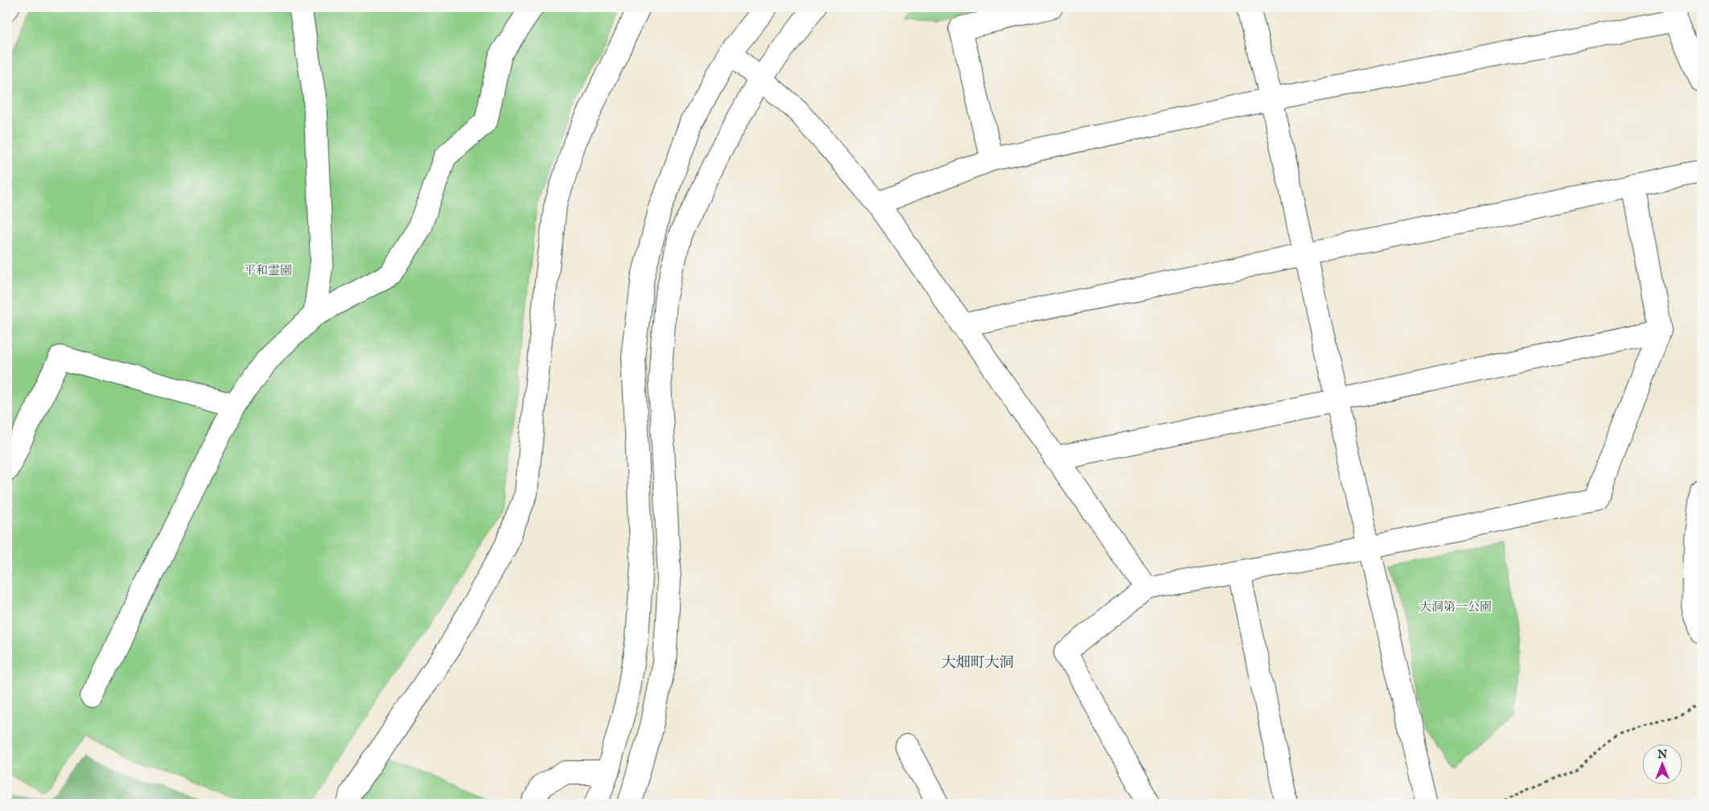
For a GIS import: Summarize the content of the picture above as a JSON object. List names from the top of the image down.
{
  "districts": ["大畑町大洞"],
  "parks": ["平和霊園", "大洞第一公園"],
  "north": "top"
}
